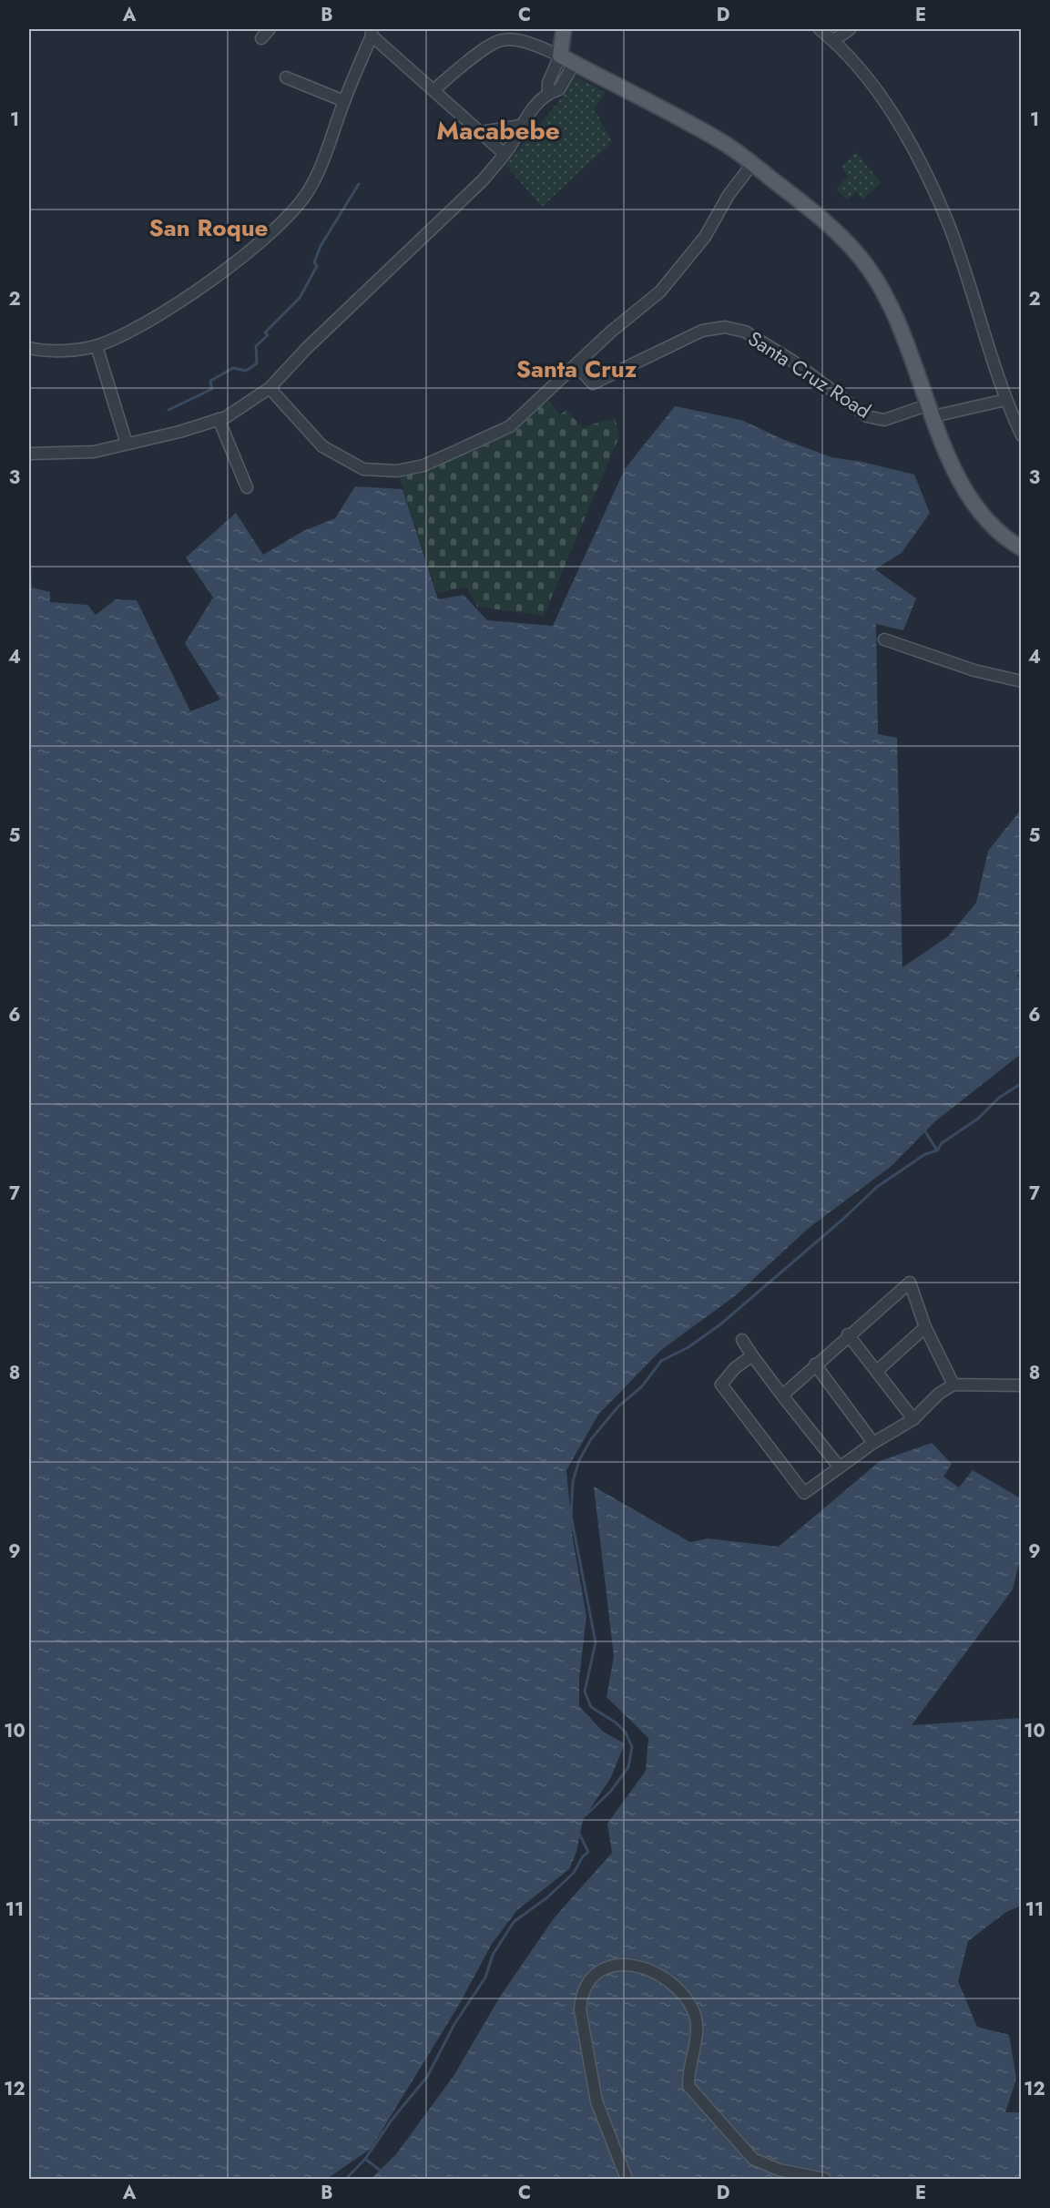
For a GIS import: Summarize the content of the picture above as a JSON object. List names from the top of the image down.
{
  "streets": {
    "street": ["Santa Cruz Road"]
  },
  "districts": ["Macabebe", "San Roque", "Santa Cruz"],
  "grid": {
    "columns": [
      "A",
      "B",
      "C",
      "D",
      "E"
    ],
    "rows": [
      "1",
      "2",
      "3",
      "4",
      "5",
      "6",
      "7",
      "8",
      "9",
      "10",
      "11",
      "12"
    ]
  }
}
